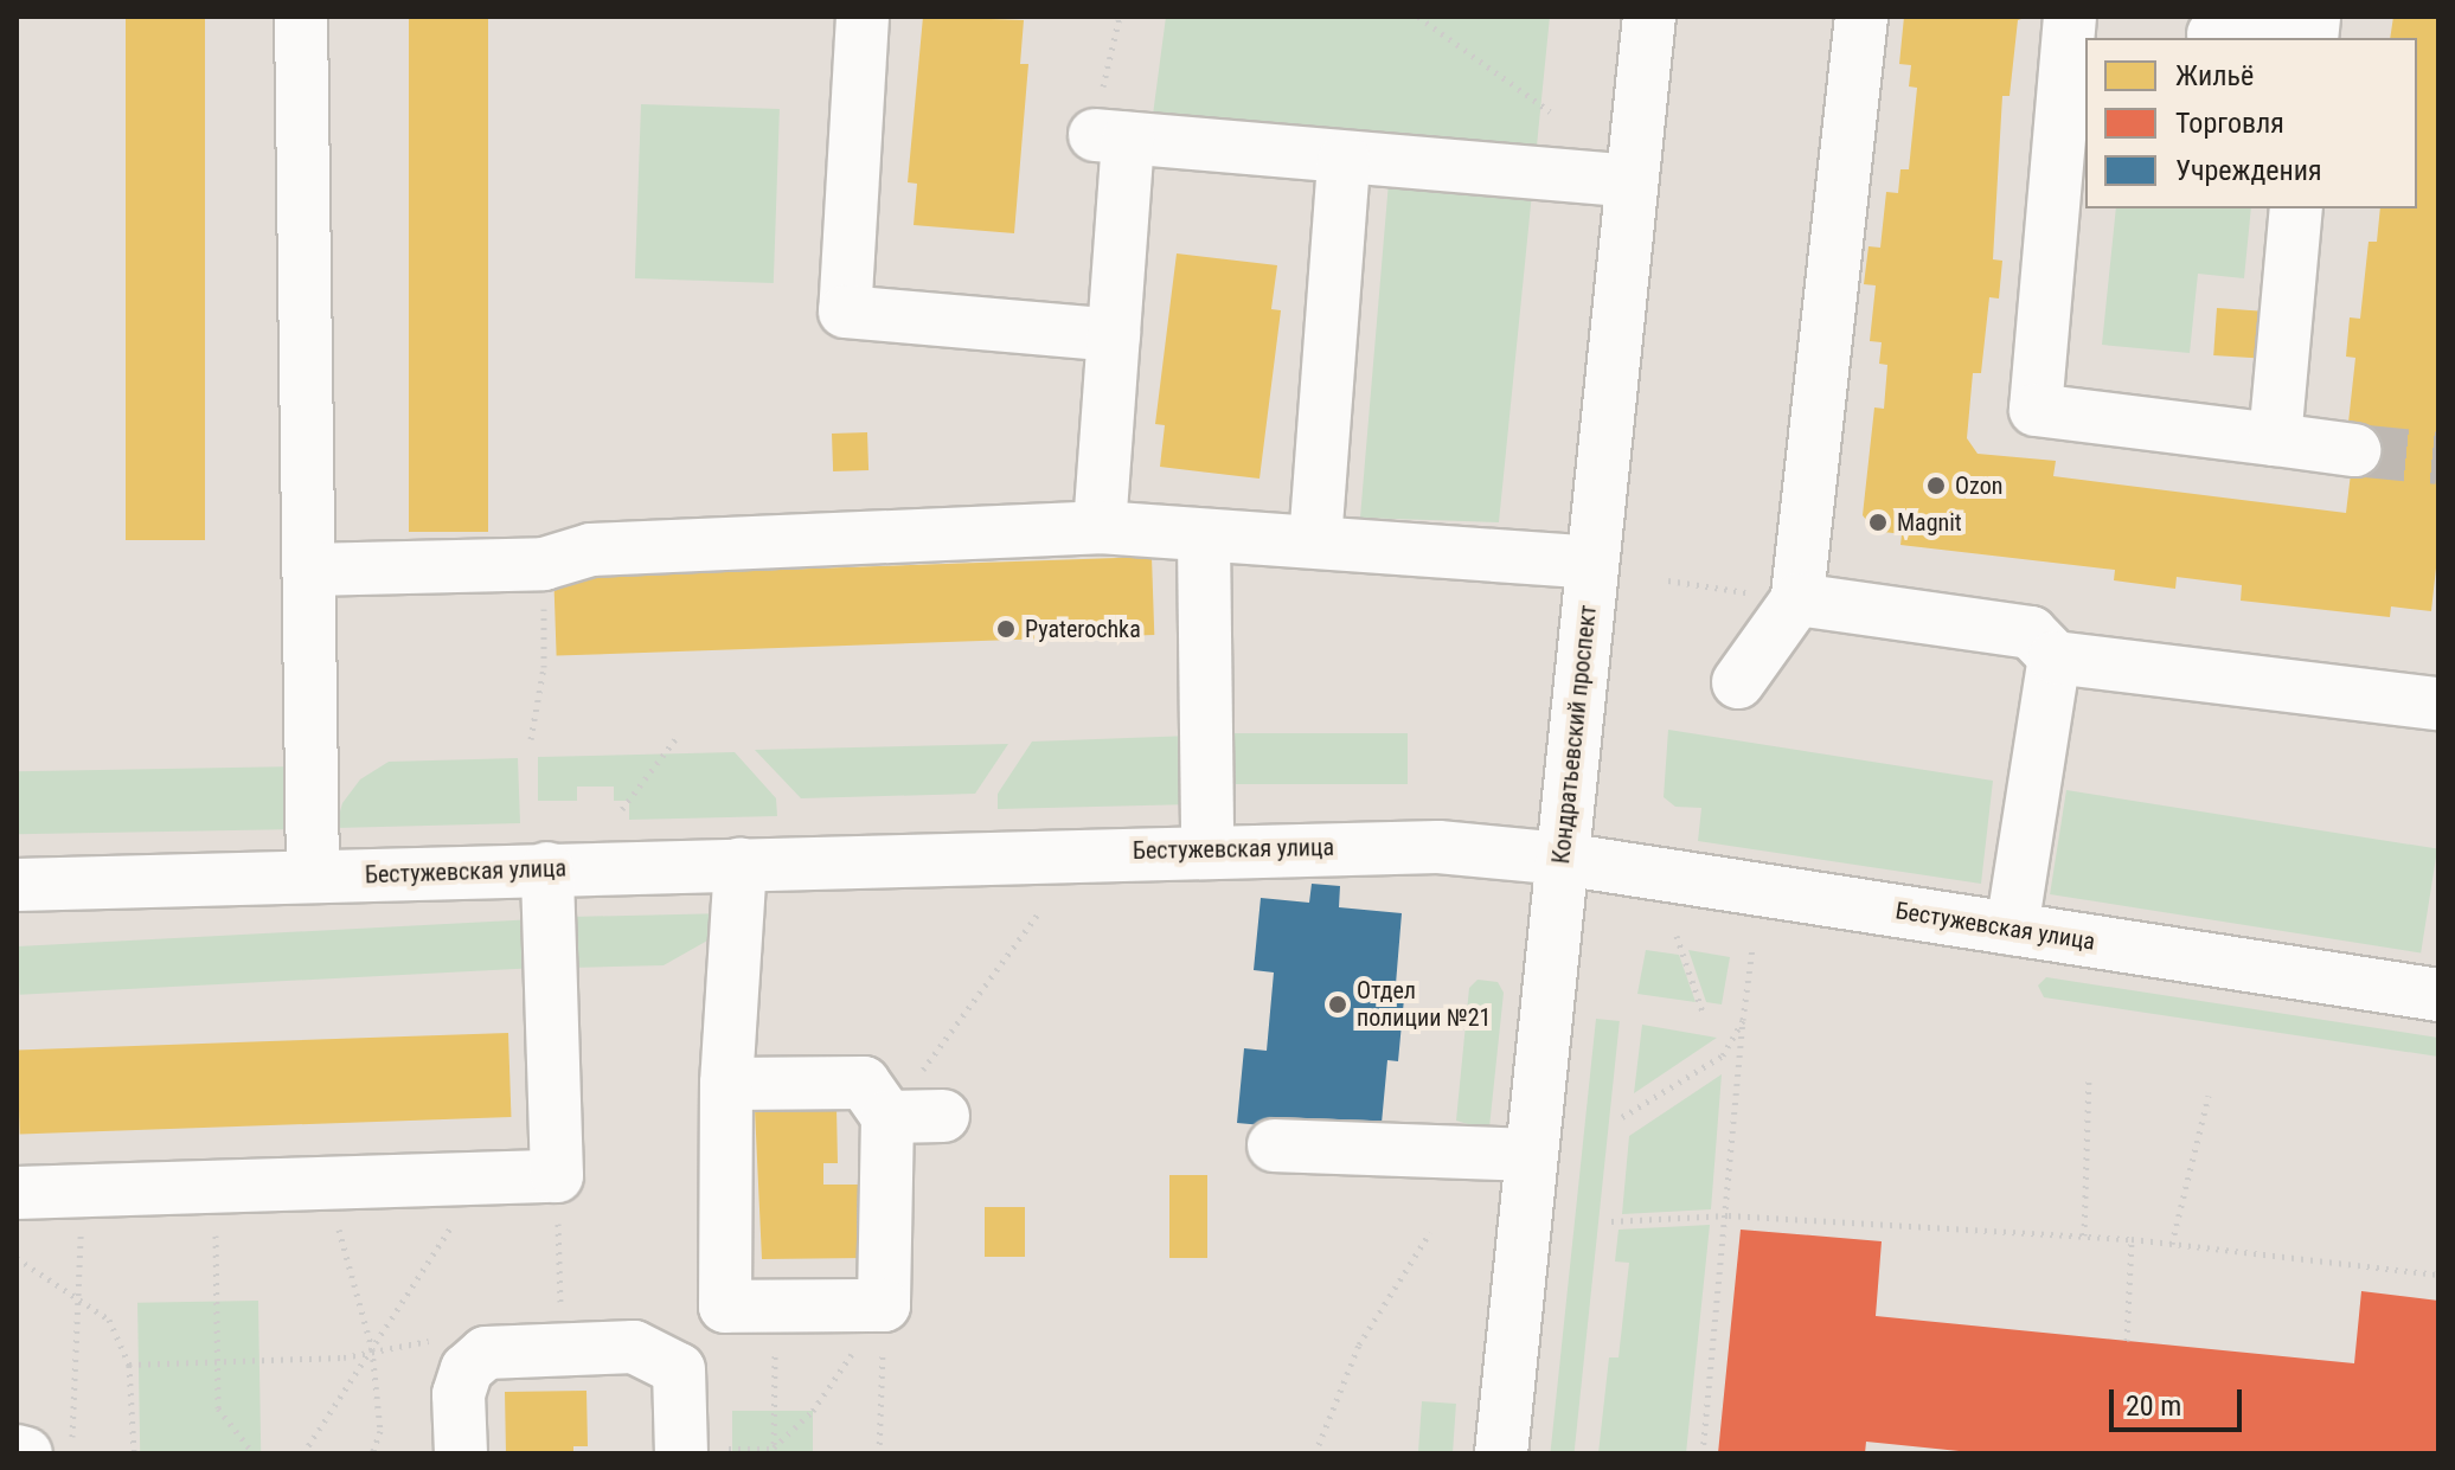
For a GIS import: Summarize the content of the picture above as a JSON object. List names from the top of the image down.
{
  "streets": {
    "street": ["Кондратьевский проспект", "Бестужевская улица"]
  },
  "crossings": [
    ["Кондратьевский проспект", "Бестужевская улица"]
  ],
  "places": [
    "Ozon",
    "Magnit",
    "Pyaterochka",
    "Отдел полиции №21"
  ],
  "legend": ["Жильё", "Торговля", "Учреждения"],
  "scale_bar": "20 m"
}
